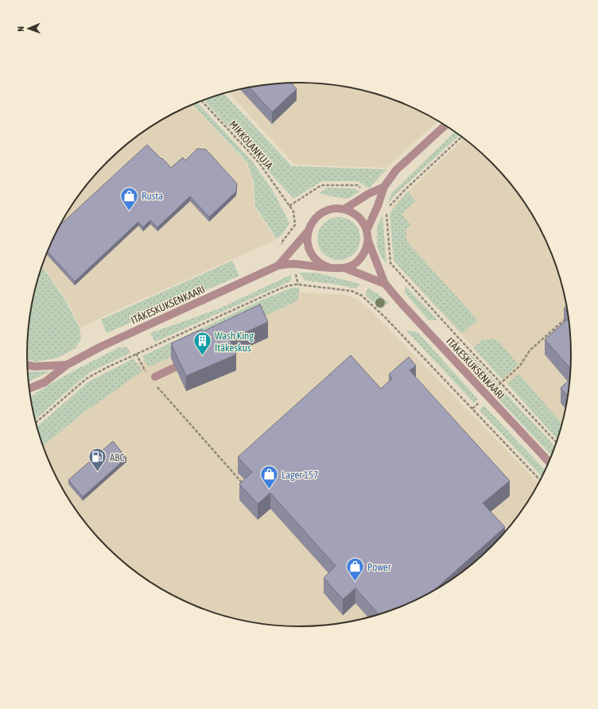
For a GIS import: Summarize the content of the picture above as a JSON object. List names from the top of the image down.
{
  "streets": {
    "street": ["ITÄKESKUKSENKAARI"],
    "path": ["MIKKOLANKUJA"]
  },
  "places": {
    "shop": ["Rusta", "Lager 157", "Power"],
    "building": ["Wash King Itäkeskus"],
    "fuel station": ["ABC"]
  },
  "north": "left"
}
